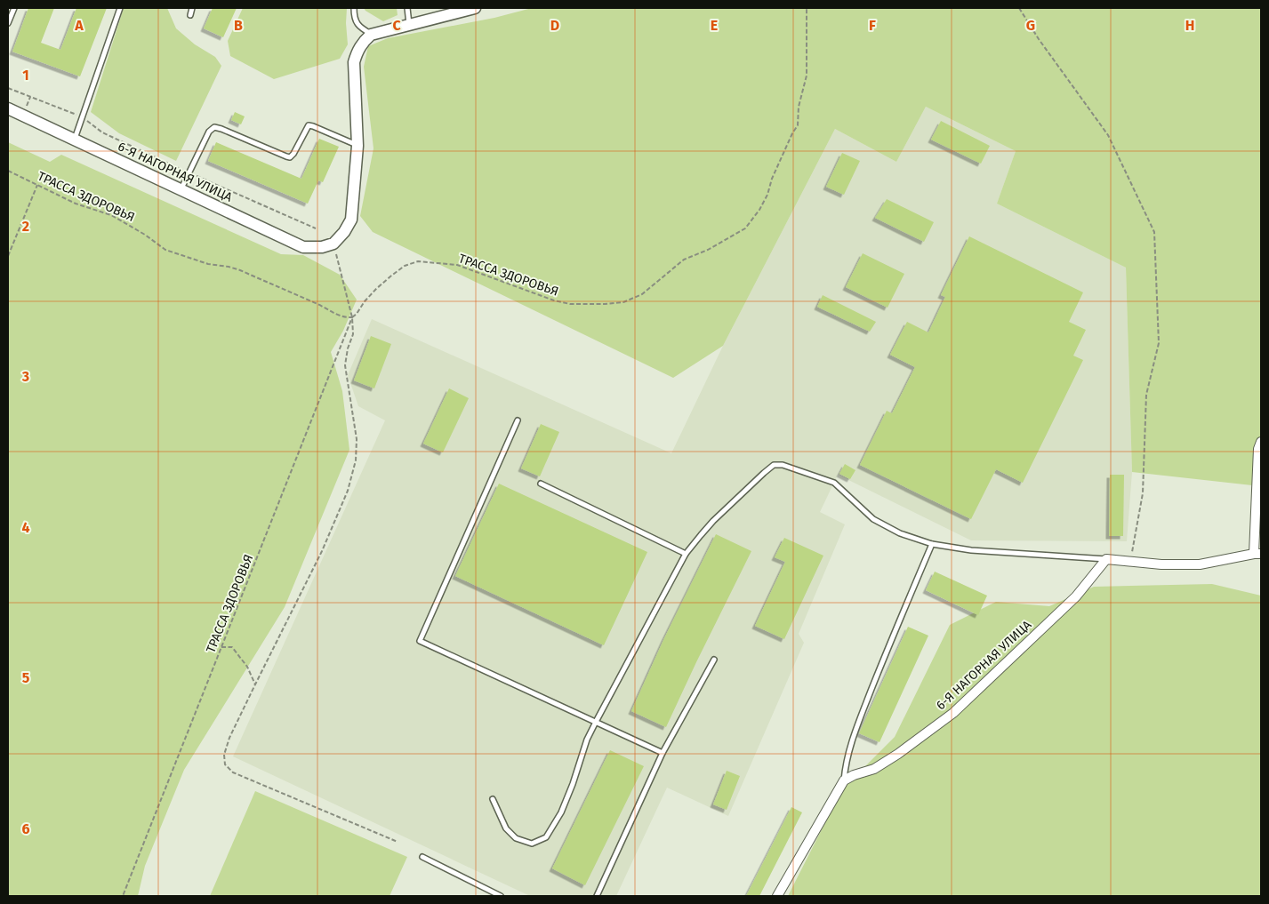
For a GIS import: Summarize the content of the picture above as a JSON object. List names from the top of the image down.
{
  "streets": {
    "street": ["6-Я НАГОРНАЯ УЛИЦА"],
    "path": ["ТРАССА ЗДОРОВЬЯ"]
  },
  "grid": {
    "columns": [
      "A",
      "B",
      "C",
      "D",
      "E",
      "F",
      "G",
      "H"
    ],
    "rows": [
      "1",
      "2",
      "3",
      "4",
      "5",
      "6"
    ]
  }
}
